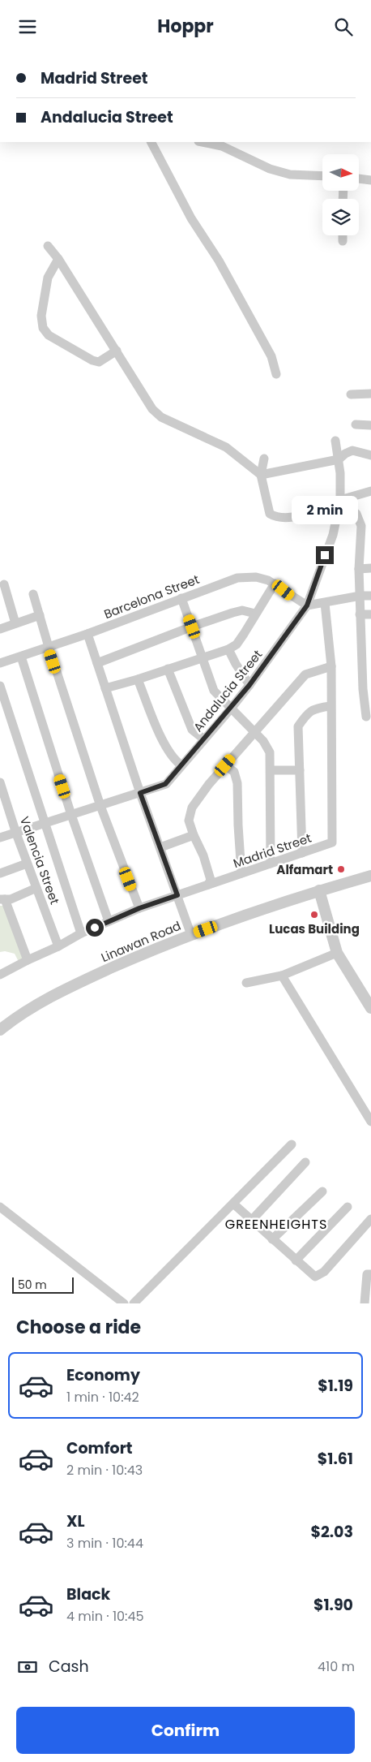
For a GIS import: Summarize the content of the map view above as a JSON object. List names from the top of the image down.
{
  "streets": {
    "street": [
      "Barcelona Street",
      "Andalucia Street",
      "Madrid Street",
      "Valencia Street",
      "Linawan Road"
    ]
  },
  "crossings": [
    ["Barcelona Street", "Andalucia Street"],
    ["Andalucia Street", "Valencia Street"],
    ["Madrid Street", "Valencia Street"]
  ],
  "districts": ["GREENHEIGHTS"],
  "places": ["Alfamart", "Lucas Building"],
  "scale_bar": "50 m",
  "north": "right",
  "page": {
    "header": "Hoppr",
    "banner": ["Madrid Street", "Andalucia Street"],
    "bubble": "2 min",
    "scale": "50 m",
    "heading": "Choose a ride",
    "list": [
      {
        "name": "Economy",
        "note": "1 min · 10:42",
        "value": "$1.19"
      },
      {
        "name": "Comfort",
        "note": "2 min · 10:43",
        "value": "$1.61"
      },
      {
        "name": "XL",
        "note": "3 min · 10:44",
        "value": "$2.03"
      },
      {
        "name": "Black",
        "note": "4 min · 10:45",
        "value": "$1.90"
      }
    ],
    "pay": ["Cash", "410 m"],
    "buttons": "Confirm"
  }
}
